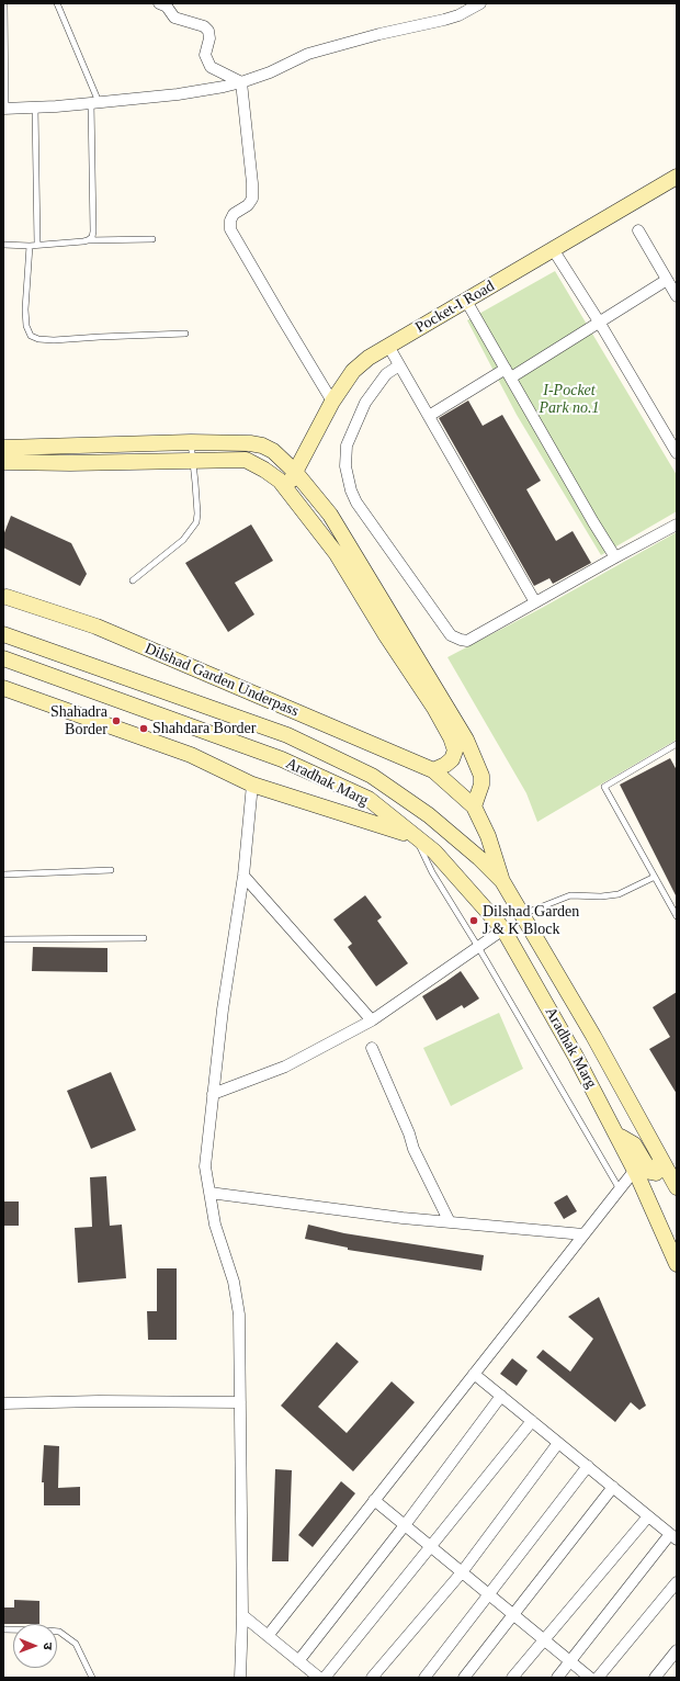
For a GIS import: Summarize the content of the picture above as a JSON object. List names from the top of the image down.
{
  "streets": {
    "main road": ["Pocket-I Road", "Dilshad Garden Underpass", "Aradhak Marg"]
  },
  "crossings": [
    ["Dilshad Garden Underpass", "Aradhak Marg"]
  ],
  "parks": ["I-Pocket Park no.1"],
  "places": ["Shahadra Border", "Shahdara Border", "Dilshad Garden J & K Block"],
  "north": "right"
}
